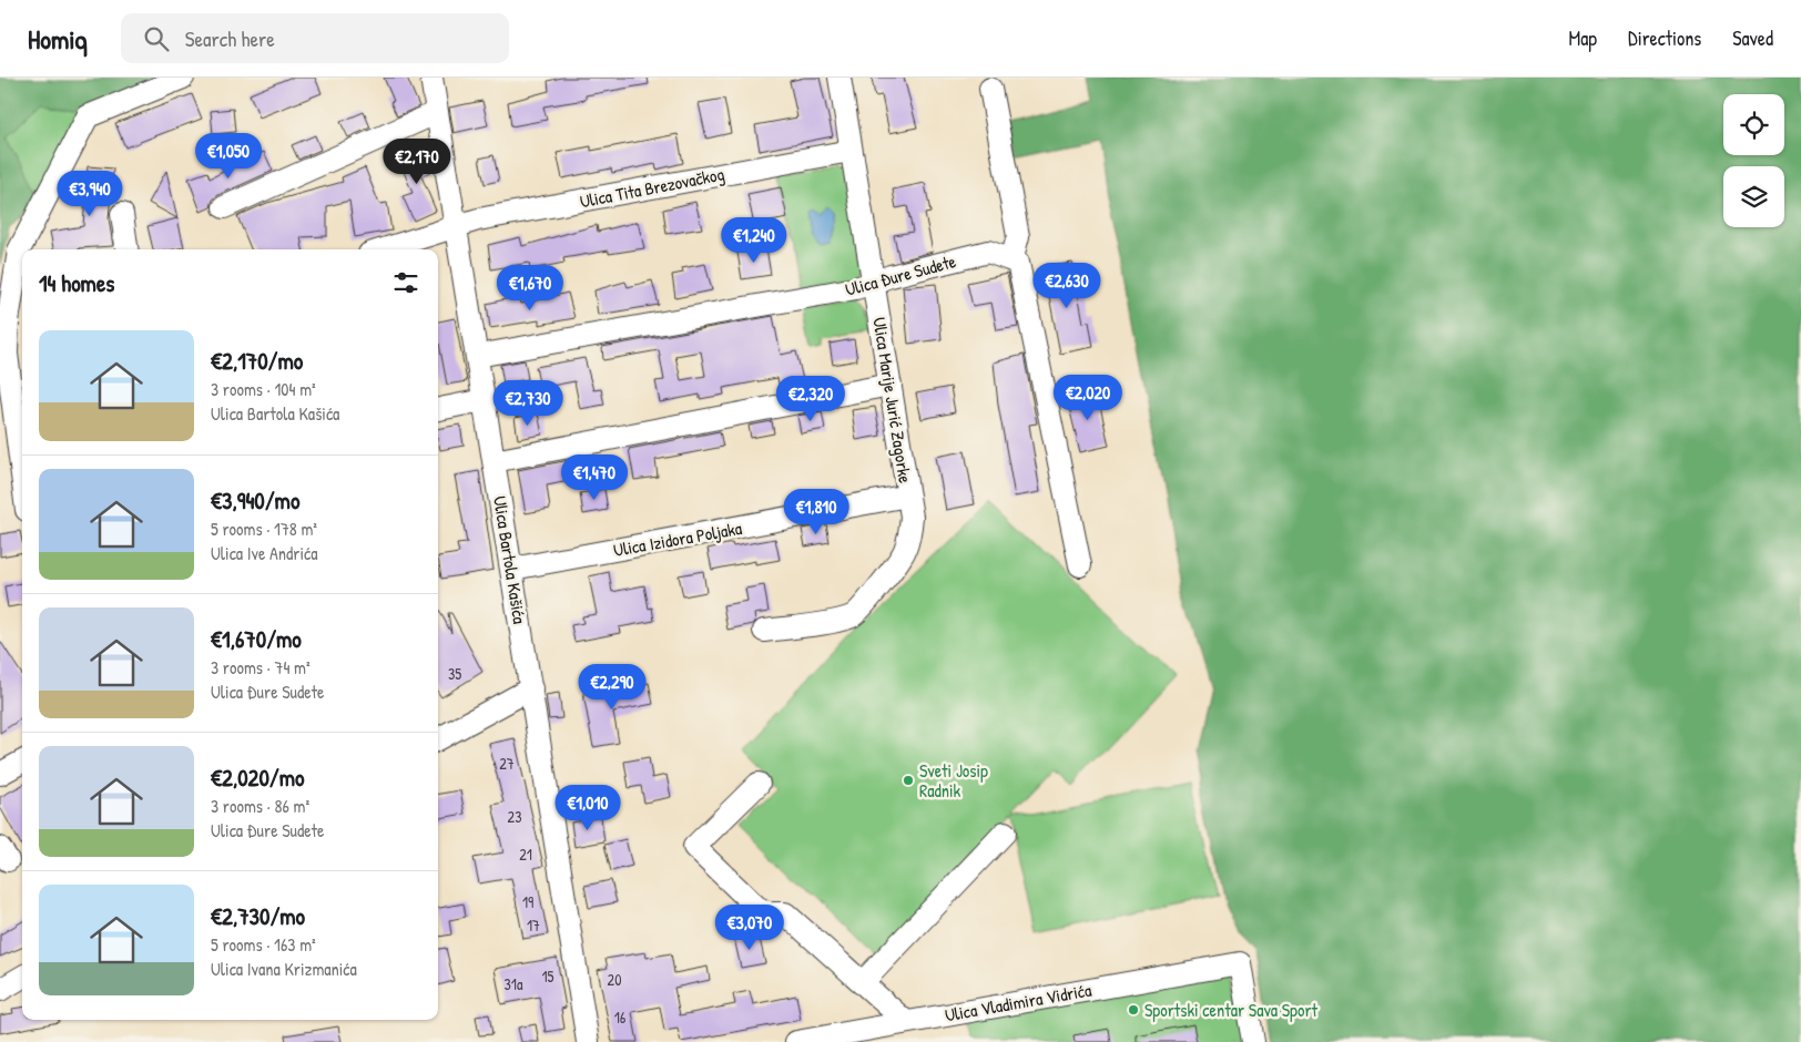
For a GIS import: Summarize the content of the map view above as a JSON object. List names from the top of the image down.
{
  "streets": {
    "street": [
      "Ulica Tita Brezovačkog",
      "Ulica Đure Sudete",
      "Ulica Marije Jurić Zagorke",
      "Ulica Izidora Poljaka",
      "Ulica Bartola Kašića",
      "Ulica Vladimira Vidrića"
    ]
  },
  "crossings": [
    ["Ulica Tita Brezovačkog", "Ulica Marije Jurić Zagorke"],
    ["Ulica Tita Brezovačkog", "Ulica Bartola Kašića"],
    ["Ulica Đure Sudete", "Ulica Marije Jurić Zagorke"],
    ["Ulica Đure Sudete", "Ulica Bartola Kašića"],
    ["Ulica Marije Jurić Zagorke", "Ulica Izidora Poljaka"],
    ["Ulica Izidora Poljaka", "Ulica Bartola Kašića"]
  ],
  "places": ["Sveti Josip Radnik", "Sportski centar Sava Sport"],
  "house_numbers": [
    "35",
    "27",
    "23",
    "21",
    "19",
    "17",
    "15",
    "20",
    "31a",
    "16"
  ],
  "page": {
    "header": "Homiq",
    "search": "Search here",
    "nav": ["Map", "Directions", "Saved"],
    "price": [
      "€1,050",
      "€2,170",
      "€3,940",
      "€1,240",
      "€2,630",
      "€1,670",
      "€2,020",
      "€2,320",
      "€2,730",
      "€1,470",
      "€1,810",
      "€2,290",
      "€1,010",
      "€3,070"
    ],
    "heading": "14 homes",
    "list": [
      {
        "name": "€2,170/mo",
        "note": "3 rooms · 104 m² · Ulica Bartola Kašića"
      },
      {
        "name": "€3,940/mo",
        "note": "5 rooms · 178 m² · Ulica Ive Andrića"
      },
      {
        "name": "€1,670/mo",
        "note": "3 rooms · 74 m² · Ulica Đure Sudete"
      },
      {
        "name": "€2,020/mo",
        "note": "3 rooms · 86 m² · Ulica Đure Sudete"
      },
      {
        "name": "€2,730/mo",
        "note": "5 rooms · 163 m² · Ulica Ivana Krizmanića"
      }
    ]
  }
}
